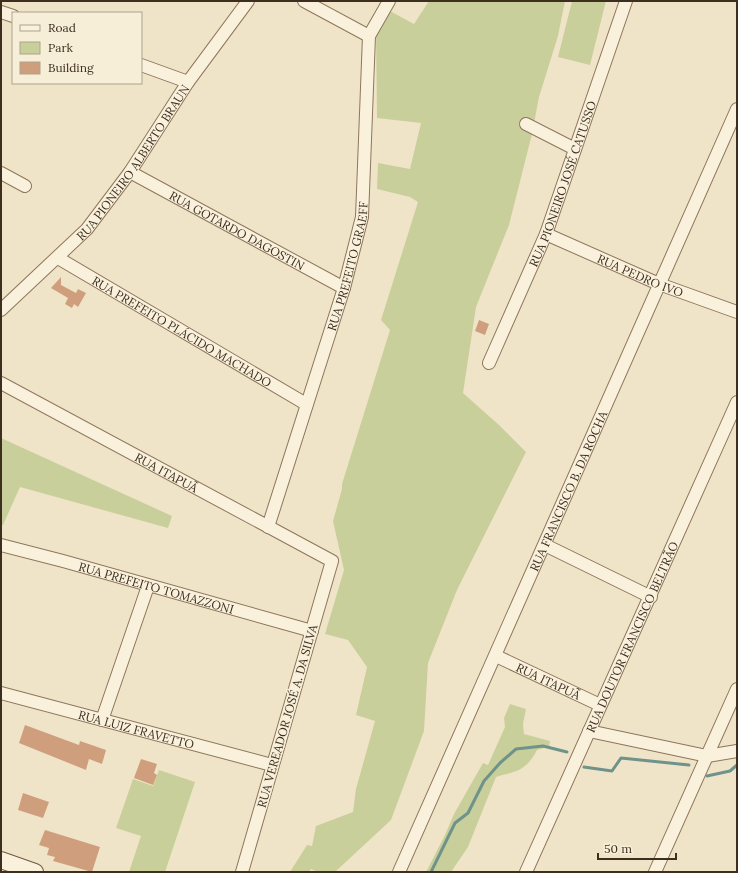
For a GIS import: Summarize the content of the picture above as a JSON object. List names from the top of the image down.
{
  "streets": {
    "street": [
      "RUA PIONEIRO ALBERTO BRAUN",
      "RUA PIONEIRO JOSÉ CATUSSO",
      "RUA GOTARDO DAGOSTIN",
      "RUA PREFEITO GRAEFF",
      "RUA PEDRO IVO",
      "RUA PREFEITO PLÁCIDO MACHADO",
      "RUA ITAPUÃ",
      "RUA FRANCISCO B. DA ROCHA",
      "RUA PREFEITO TOMAZZONI",
      "RUA DOUTOR FRANCISCO BELTRÃO",
      "RUA VEREADOR JOSÉ A. DA SILVA",
      "RUA LUIZ FRAVETTO"
    ]
  },
  "crossings": [
    ["RUA PIONEIRO ALBERTO BRAUN", "RUA GOTARDO DAGOSTIN"],
    ["RUA PIONEIRO ALBERTO BRAUN", "RUA PREFEITO PLÁCIDO MACHADO"],
    ["RUA PIONEIRO JOSÉ CATUSSO", "RUA PEDRO IVO"],
    ["RUA GOTARDO DAGOSTIN", "RUA PREFEITO GRAEFF"],
    ["RUA PREFEITO GRAEFF", "RUA PREFEITO PLÁCIDO MACHADO"],
    ["RUA PREFEITO GRAEFF", "RUA ITAPUÃ"],
    ["RUA PEDRO IVO", "RUA FRANCISCO B. DA ROCHA"],
    ["RUA ITAPUÃ", "RUA FRANCISCO B. DA ROCHA"],
    ["RUA ITAPUÃ", "RUA DOUTOR FRANCISCO BELTRÃO"],
    ["RUA ITAPUÃ", "RUA VEREADOR JOSÉ A. DA SILVA"],
    ["RUA PREFEITO TOMAZZONI", "RUA VEREADOR JOSÉ A. DA SILVA"],
    ["RUA VEREADOR JOSÉ A. DA SILVA", "RUA LUIZ FRAVETTO"]
  ],
  "legend": ["Road", "Park", "Building"],
  "scale_bar": "50 m"
}
